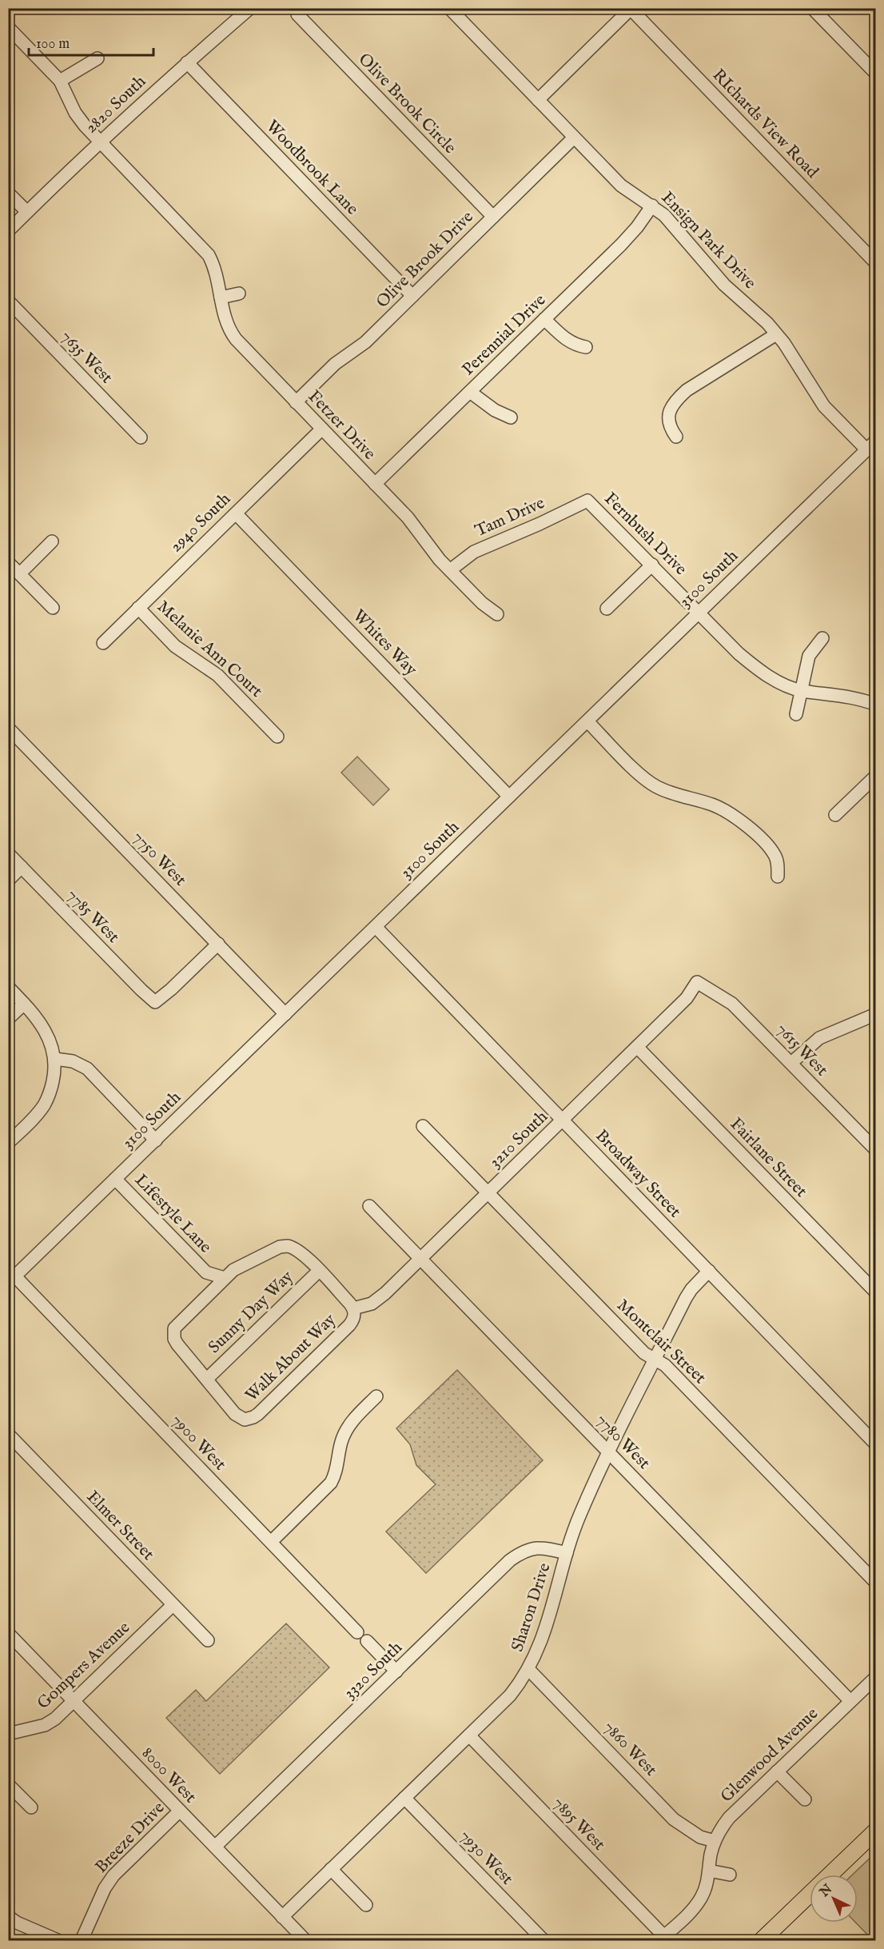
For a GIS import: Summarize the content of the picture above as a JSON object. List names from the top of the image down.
{
  "streets": {
    "street": [
      "Olive Brook Circle",
      "2820 South",
      "RIchards View Road",
      "Woodbrook Lane",
      "Ensign Park Drive",
      "Olive Brook Drive",
      "Perennial Drive",
      "7635 West",
      "Fetzer Drive",
      "Tam Drive",
      "2940 South",
      "Fernbush Drive",
      "3100 South",
      "Whites Way",
      "Melanie Ann Court",
      "7750 West",
      "7785 West",
      "7615 West",
      "3210 South",
      "Fairlane Street",
      "Broadway Street",
      "Lifestyle Lane",
      "Sunny Day Way",
      "Montclair Street",
      "Walk About Way",
      "7780 West",
      "7900 West",
      "Elmer Street",
      "Sharon Drive",
      "Gompers Avenue",
      "3320 South",
      "7860 West",
      "Glenwood Avenue",
      "8000 West",
      "7895 West",
      "Breeze Drive",
      "7930 West"
    ]
  },
  "crossings": [
    ["Olive Brook Circle", "Olive Brook Drive"],
    ["2820 South", "Woodbrook Lane"],
    ["2820 South", "Fetzer Drive"],
    ["Woodbrook Lane", "Olive Brook Drive"],
    ["Ensign Park Drive", "Olive Brook Drive"],
    ["Ensign Park Drive", "Perennial Drive"],
    ["Ensign Park Drive", "3100 South"],
    ["Olive Brook Drive", "Fetzer Drive"],
    ["Perennial Drive", "Fetzer Drive"],
    ["Fetzer Drive", "Tam Drive"],
    ["Fetzer Drive", "2940 South"],
    ["Tam Drive", "Fernbush Drive"],
    ["2940 South", "Whites Way"],
    ["2940 South", "Melanie Ann Court"],
    ["Fernbush Drive", "3100 South"],
    ["3100 South", "Whites Way"],
    ["3100 South", "7750 West"],
    ["3100 South", "Broadway Street"],
    ["3100 South", "Lifestyle Lane"],
    ["3100 South", "7900 West"],
    ["7750 West", "7785 West"],
    ["7615 West", "3210 South"],
    ["3210 South", "Fairlane Street"],
    ["3210 South", "Broadway Street"],
    ["3210 South", "Montclair Street"],
    ["3210 South", "Walk About Way"],
    ["3210 South", "7780 West"],
    ["Broadway Street", "Sharon Drive"],
    ["Sunny Day Way", "Walk About Way"],
    ["Montclair Street", "Sharon Drive"],
    ["7780 West", "Sharon Drive"],
    ["7780 West", "Glenwood Avenue"],
    ["Elmer Street", "Gompers Avenue"],
    ["Sharon Drive", "3320 South"],
    ["Sharon Drive", "7860 West"],
    ["Sharon Drive", "8000 West"],
    ["Sharon Drive", "7895 West"],
    ["Sharon Drive", "7930 West"],
    ["Gompers Avenue", "8000 West"],
    ["3320 South", "8000 West"],
    ["7860 West", "Glenwood Avenue"],
    ["Glenwood Avenue", "7895 West"],
    ["8000 West", "Breeze Drive"]
  ],
  "scale_bar": "100 m",
  "north": "top left"
}
